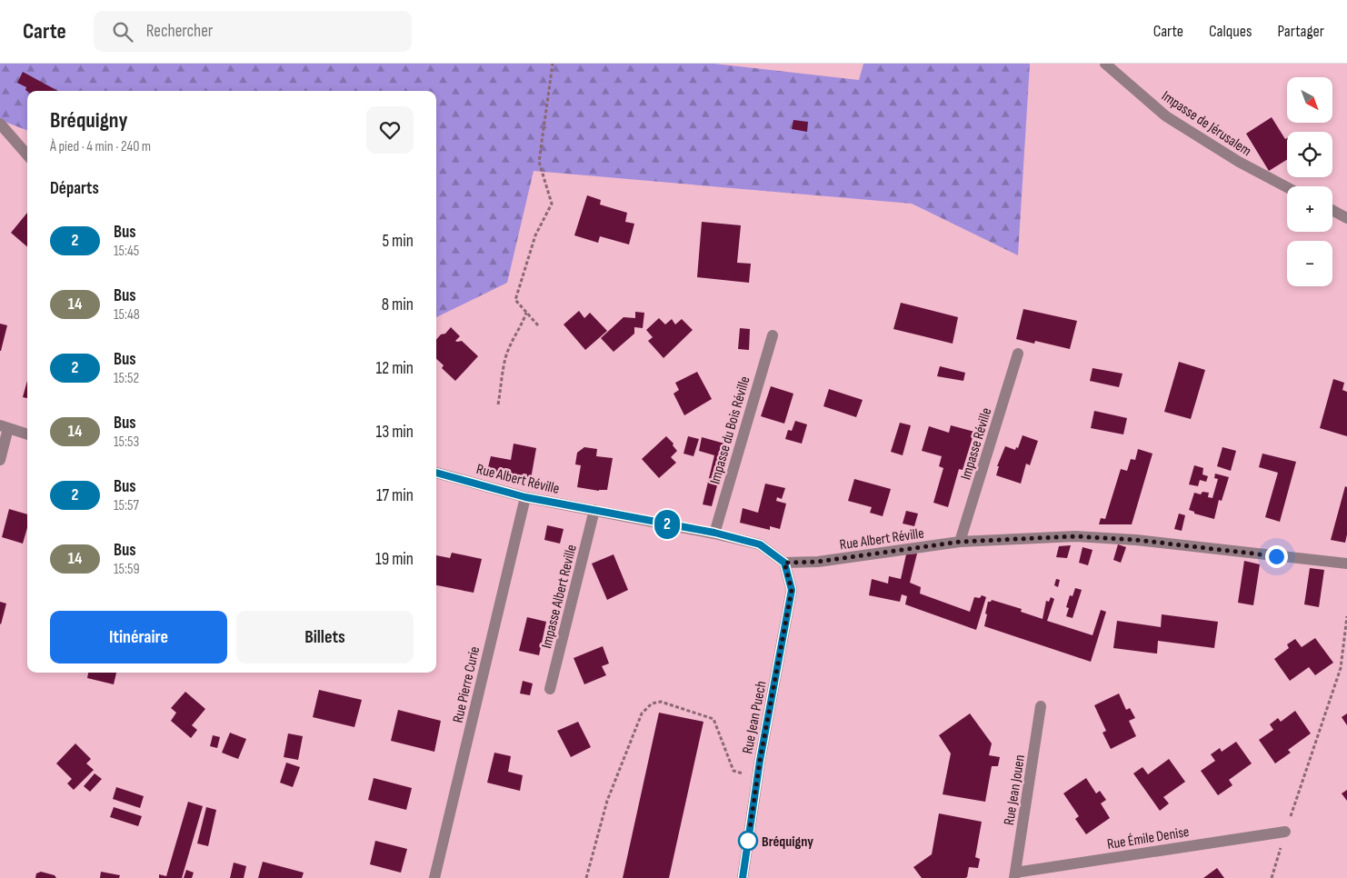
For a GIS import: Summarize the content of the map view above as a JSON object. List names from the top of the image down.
{
  "streets": {
    "street": [
      "Impasse de Jérusalem",
      "Impasse du Bois Réville",
      "Impasse Réville",
      "Rue Albert Réville",
      "Impasse Albert Reville",
      "Rue Pierre Curie",
      "Rue Jean Puech",
      "Rue Jean Jouen",
      "Rue Émile Denise"
    ]
  },
  "crossings": [
    ["Impasse du Bois Réville", "Rue Albert Réville"],
    ["Impasse Réville", "Rue Albert Réville"],
    ["Rue Albert Réville", "Impasse Albert Reville"],
    ["Rue Albert Réville", "Rue Pierre Curie"],
    ["Rue Albert Réville", "Rue Jean Puech"],
    ["Rue Jean Jouen", "Rue Émile Denise"]
  ],
  "places": ["Bréquigny"],
  "lines": ["bus line 2"],
  "north": "bottom right",
  "page": {
    "header": "Carte",
    "search": "Rechercher",
    "nav": ["Carte", "Calques", "Partager"],
    "on_map": "2",
    "map_buttons": ["+", "−"],
    "heading": [
      ["Bréquigny", "À pied · 4 min · 240 m"],
      "Départs"
    ],
    "list": [
      {
        "mark": "2",
        "name": "Bus",
        "note": "15:45",
        "value": "5 min"
      },
      {
        "mark": "14",
        "name": "Bus",
        "note": "15:48",
        "value": "8 min"
      },
      {
        "mark": "2",
        "name": "Bus",
        "note": "15:52",
        "value": "12 min"
      },
      {
        "mark": "14",
        "name": "Bus",
        "note": "15:53",
        "value": "13 min"
      },
      {
        "mark": "2",
        "name": "Bus",
        "note": "15:57",
        "value": "17 min"
      },
      {
        "mark": "14",
        "name": "Bus",
        "note": "15:59",
        "value": "19 min"
      }
    ],
    "buttons": ["Itinéraire", "Billets"]
  }
}
